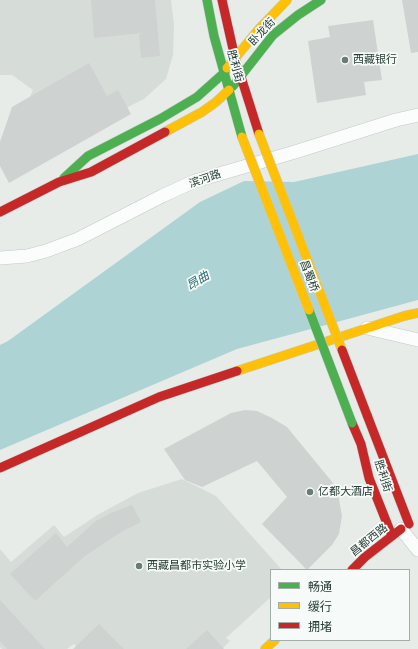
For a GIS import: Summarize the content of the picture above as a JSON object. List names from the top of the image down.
{
  "streets": {
    "main road": [
      "卧龙街",
      "胜利街",
      "昌蜀桥",
      "昌都西路"
    ],
    "street": ["滨河路"]
  },
  "crossings": [
    ["卧龙街", "胜利街"],
    ["胜利街", "昌蜀桥"],
    ["胜利街", "昌都西路"]
  ],
  "water": ["昂曲"],
  "places": ["西藏银行", "亿都大酒店", "西藏昌都市实验小学"],
  "legend": ["畅通", "缓行", "拥堵"]
}
